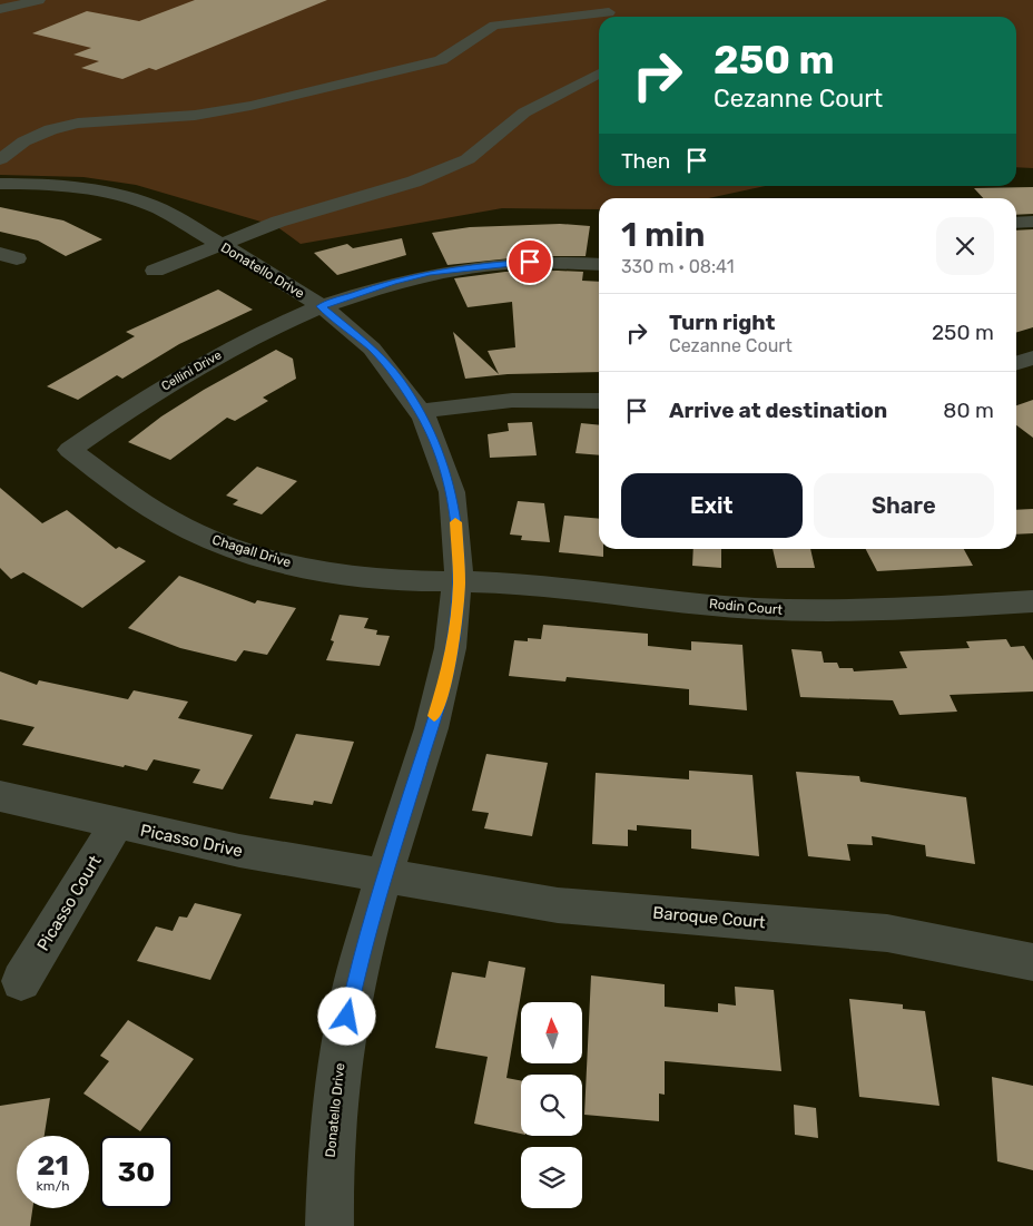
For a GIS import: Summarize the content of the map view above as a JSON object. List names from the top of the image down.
{
  "streets": {
    "street": [
      "Donatello Drive",
      "Cellini Drive",
      "Chagall Drive",
      "Rodin Court",
      "Picasso Drive",
      "Picasso Court",
      "Baroque Court"
    ]
  },
  "crossings": [
    ["Donatello Drive", "Cellini Drive"],
    ["Donatello Drive", "Chagall Drive"],
    ["Donatello Drive", "Rodin Court"],
    ["Donatello Drive", "Picasso Drive"],
    ["Donatello Drive", "Baroque Court"],
    ["Cellini Drive", "Chagall Drive"],
    ["Chagall Drive", "Rodin Court"],
    ["Picasso Drive", "Picasso Court"],
    ["Picasso Drive", "Baroque Court"]
  ],
  "north": "top",
  "page": {
    "turn": ["250 m", "Cezanne Court"],
    "then": "Then",
    "heading": ["1 min", "330 m · 08:41"],
    "list": [
      {
        "name": "Turn right",
        "note": "Cezanne Court",
        "value": "250 m"
      },
      {
        "name": "Arrive at destination",
        "value": "80 m"
      }
    ],
    "buttons": ["Exit", "Share"],
    "speed": "21 km/h",
    "limit": "30"
  }
}
